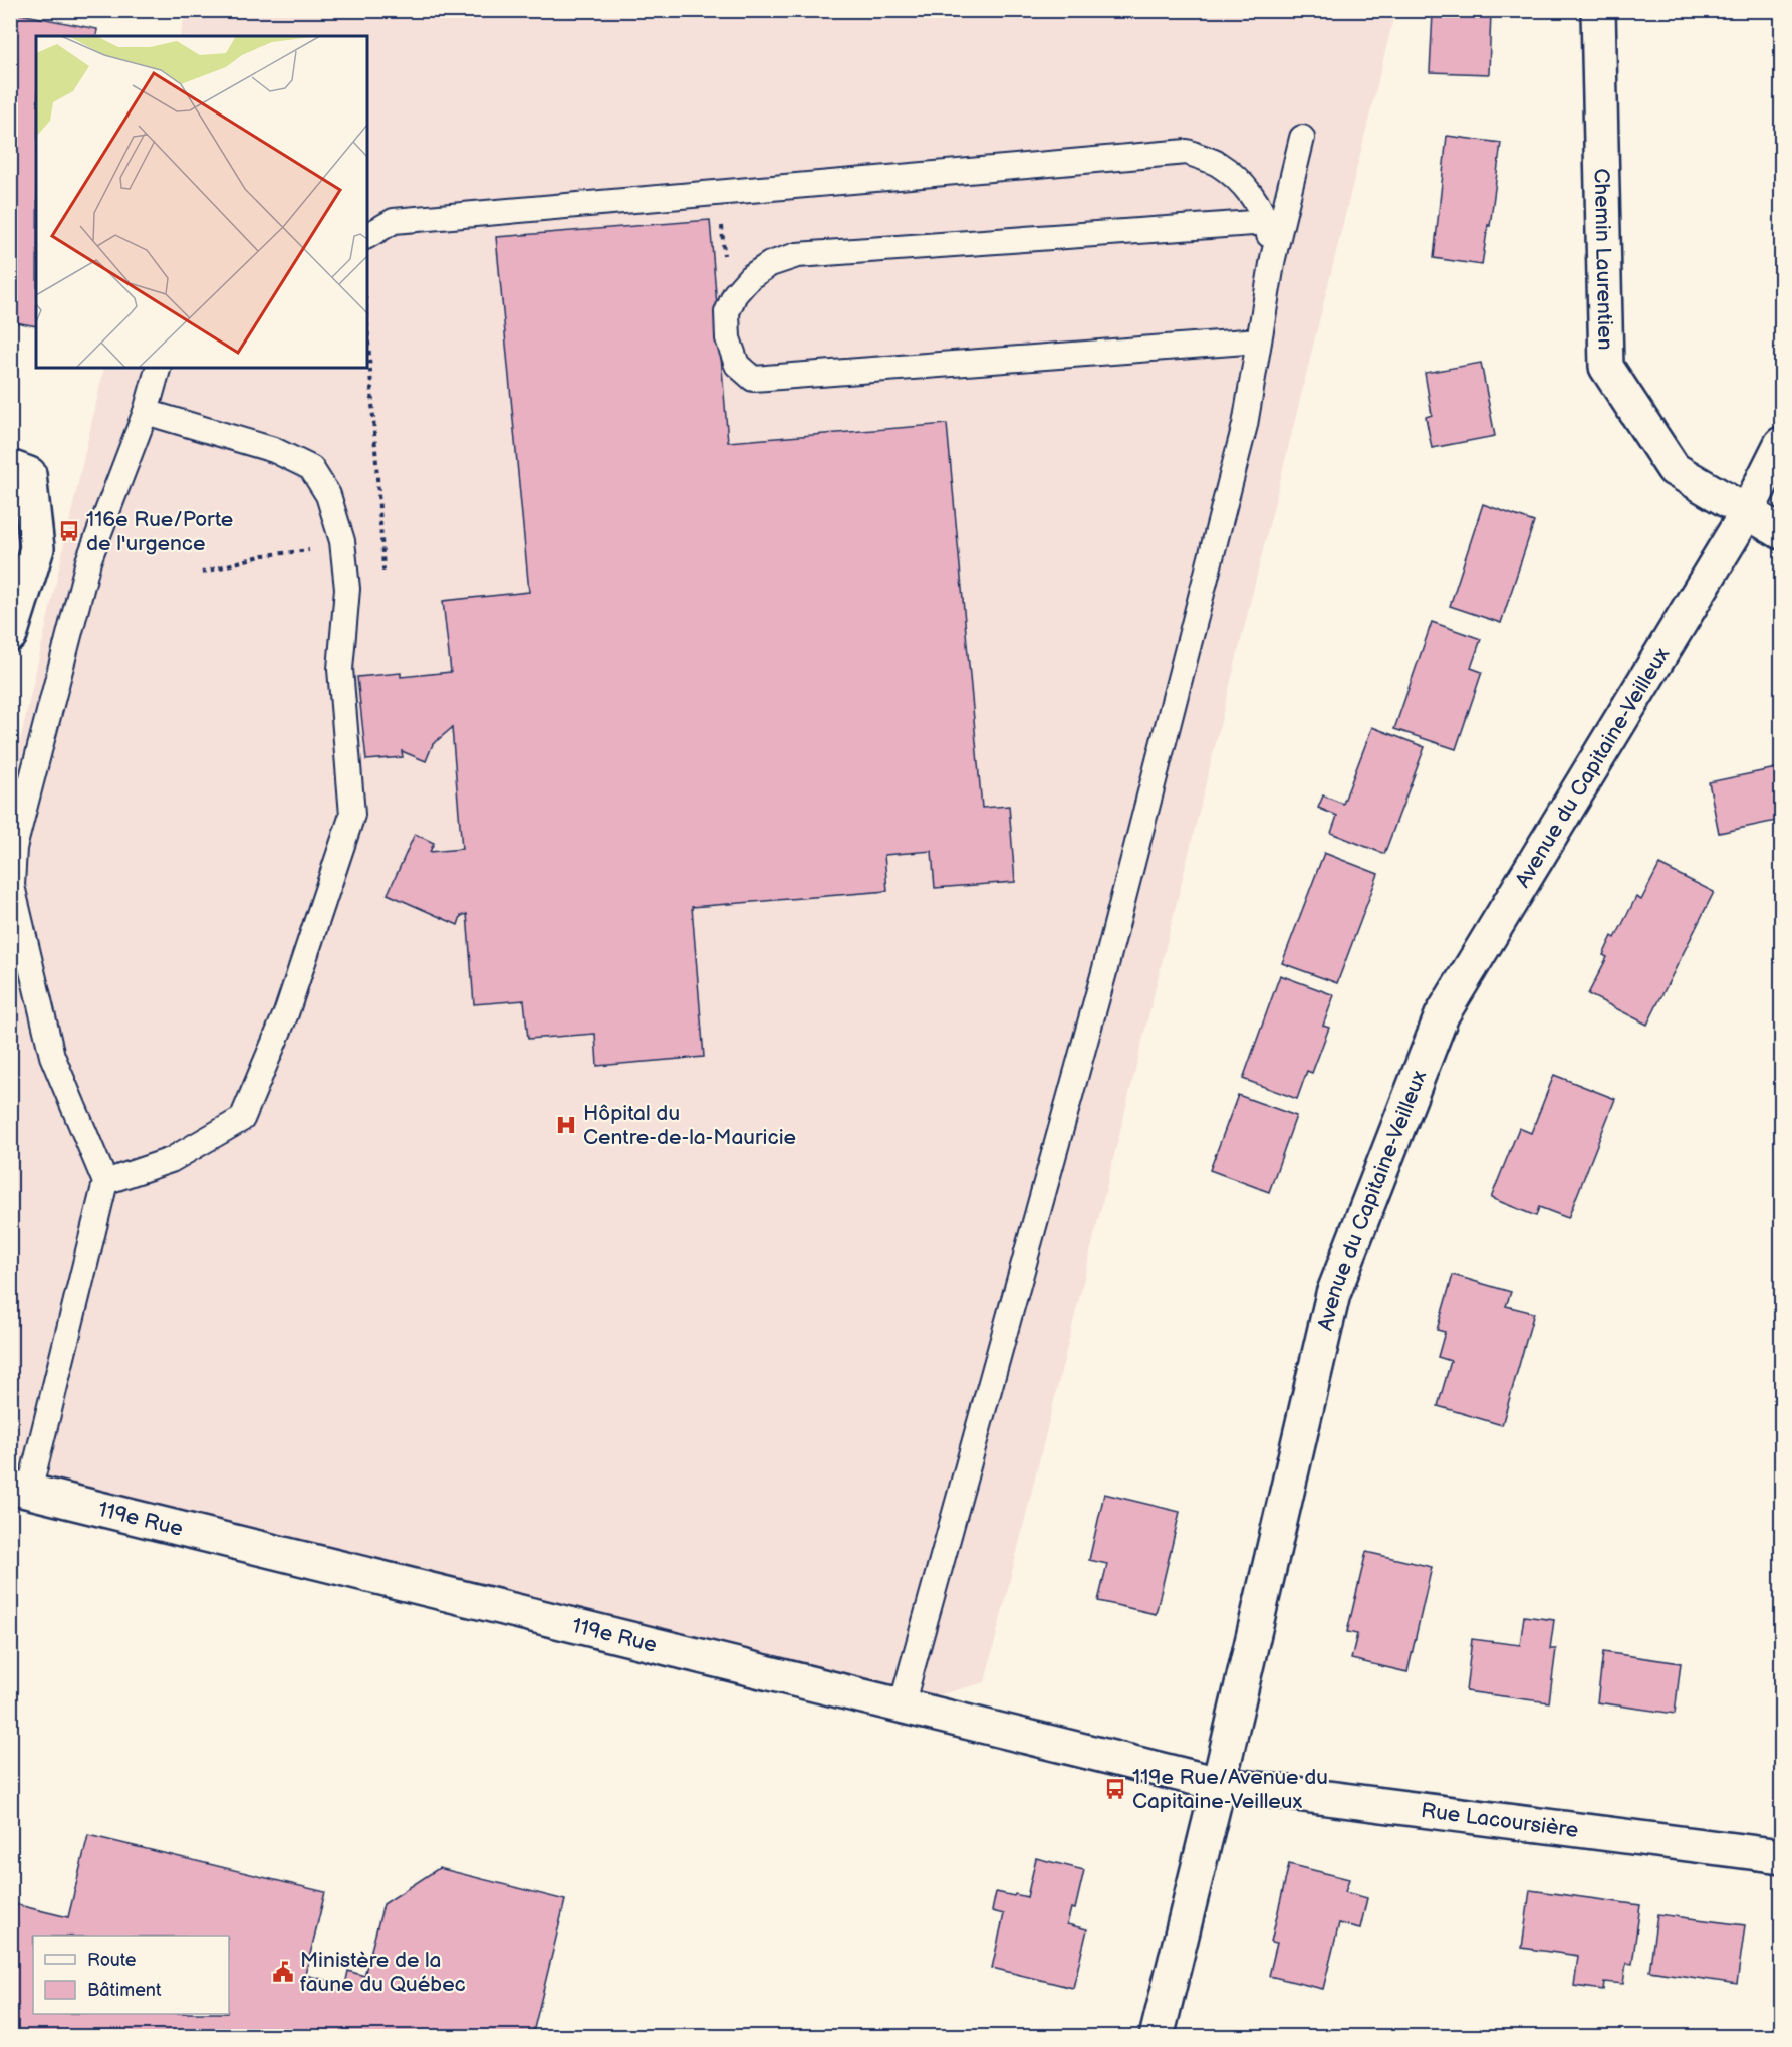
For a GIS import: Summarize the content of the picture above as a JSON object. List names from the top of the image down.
{
  "streets": {
    "street": [
      "Chemin Laurentien",
      "Avenue du Capitaine-Veilleux",
      "119e Rue",
      "Rue Lacoursière"
    ]
  },
  "crossings": [
    ["Chemin Laurentien", "Avenue du Capitaine-Veilleux"],
    ["Avenue du Capitaine-Veilleux", "119e Rue"],
    ["Avenue du Capitaine-Veilleux", "Rue Lacoursière"],
    ["119e Rue", "Rue Lacoursière"]
  ],
  "places": {
    "bus stop": ["116e Rue/Porte de l'urgence", "119e Rue/Avenue du Capitaine-Veilleux"],
    "hospital": ["Hôpital du Centre-de-la-Mauricie"],
    "public building": ["Ministère de la faune du Québec"]
  },
  "legend": ["Route", "Bâtiment"]
}
